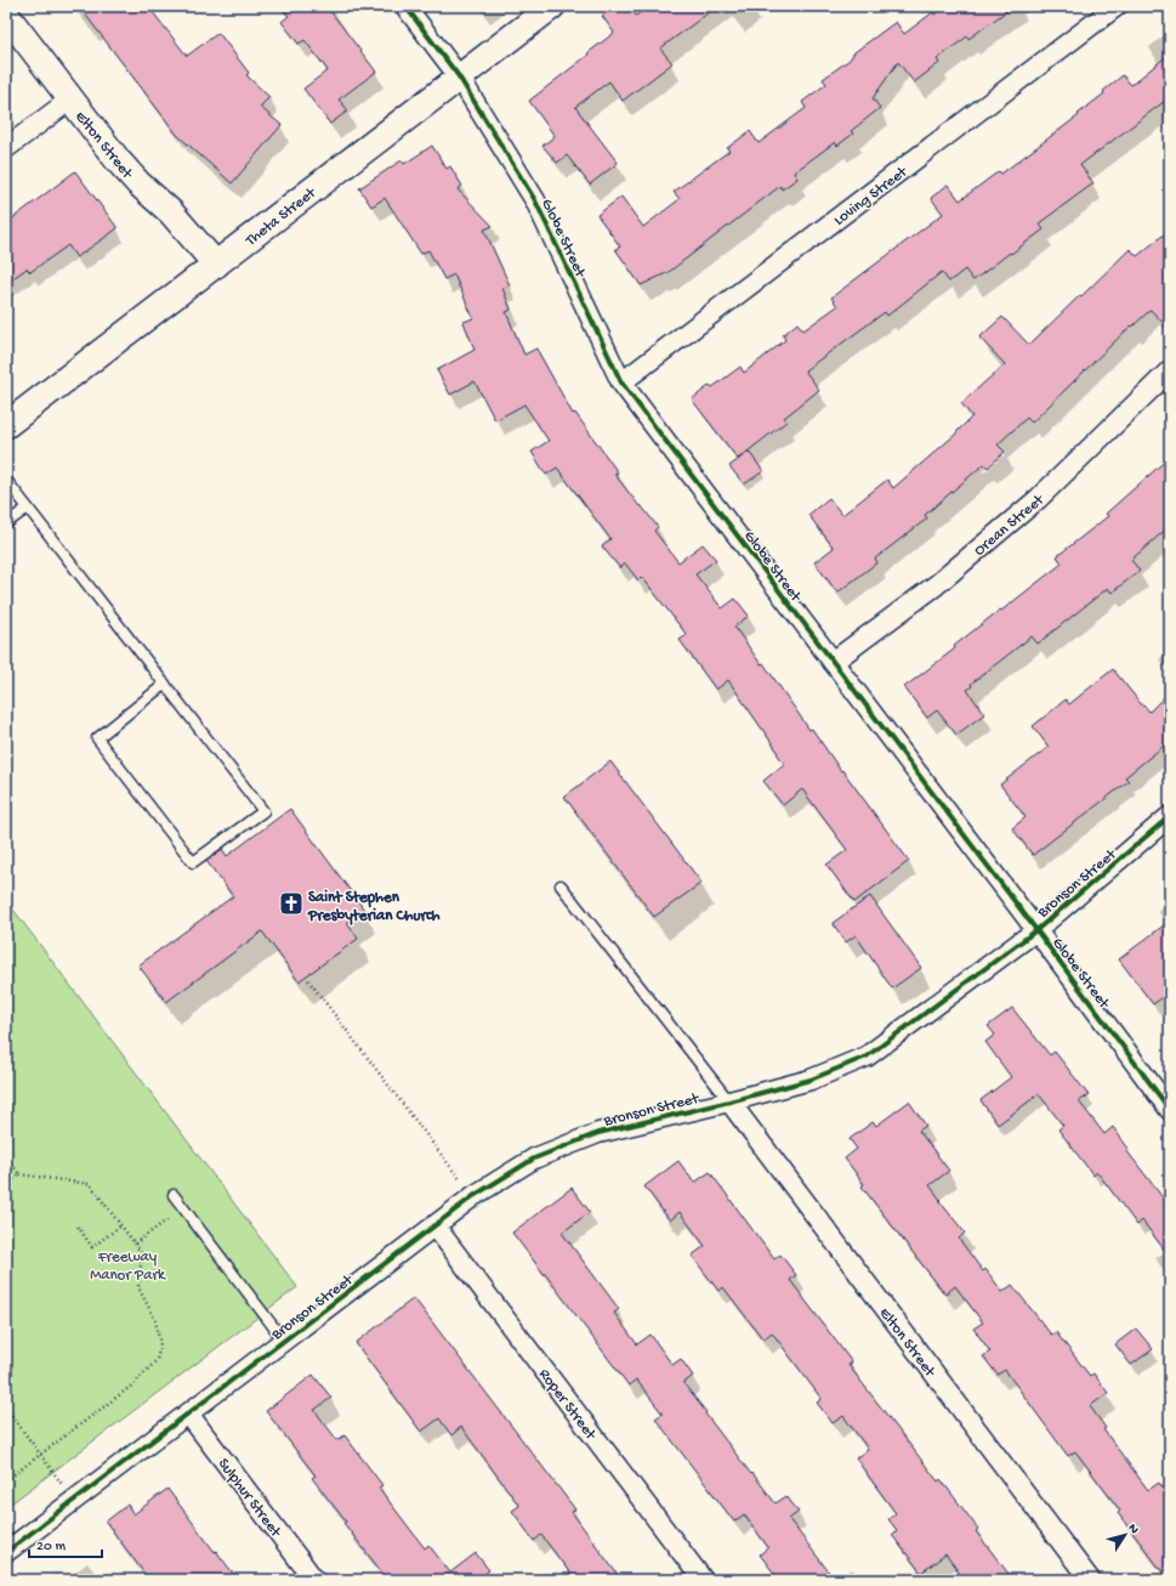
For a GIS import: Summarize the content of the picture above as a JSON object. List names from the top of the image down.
{
  "streets": {
    "street": [
      "Elton Street",
      "Loving Street",
      "Theta Street",
      "Globe Street",
      "Orean Street",
      "Bronson Street",
      "Roper Street",
      "Sulphur Street"
    ]
  },
  "crossings": [
    ["Elton Street", "Theta Street"],
    ["Elton Street", "Bronson Street"],
    ["Loving Street", "Globe Street"],
    ["Theta Street", "Globe Street"],
    ["Globe Street", "Orean Street"],
    ["Globe Street", "Bronson Street"],
    ["Bronson Street", "Roper Street"],
    ["Bronson Street", "Sulphur Street"]
  ],
  "parks": ["Freeway Manor Park"],
  "places": {
    "church": ["Saint Stephen Presbyterian Church"]
  },
  "scale_bar": "20 m",
  "north": "top right"
}
